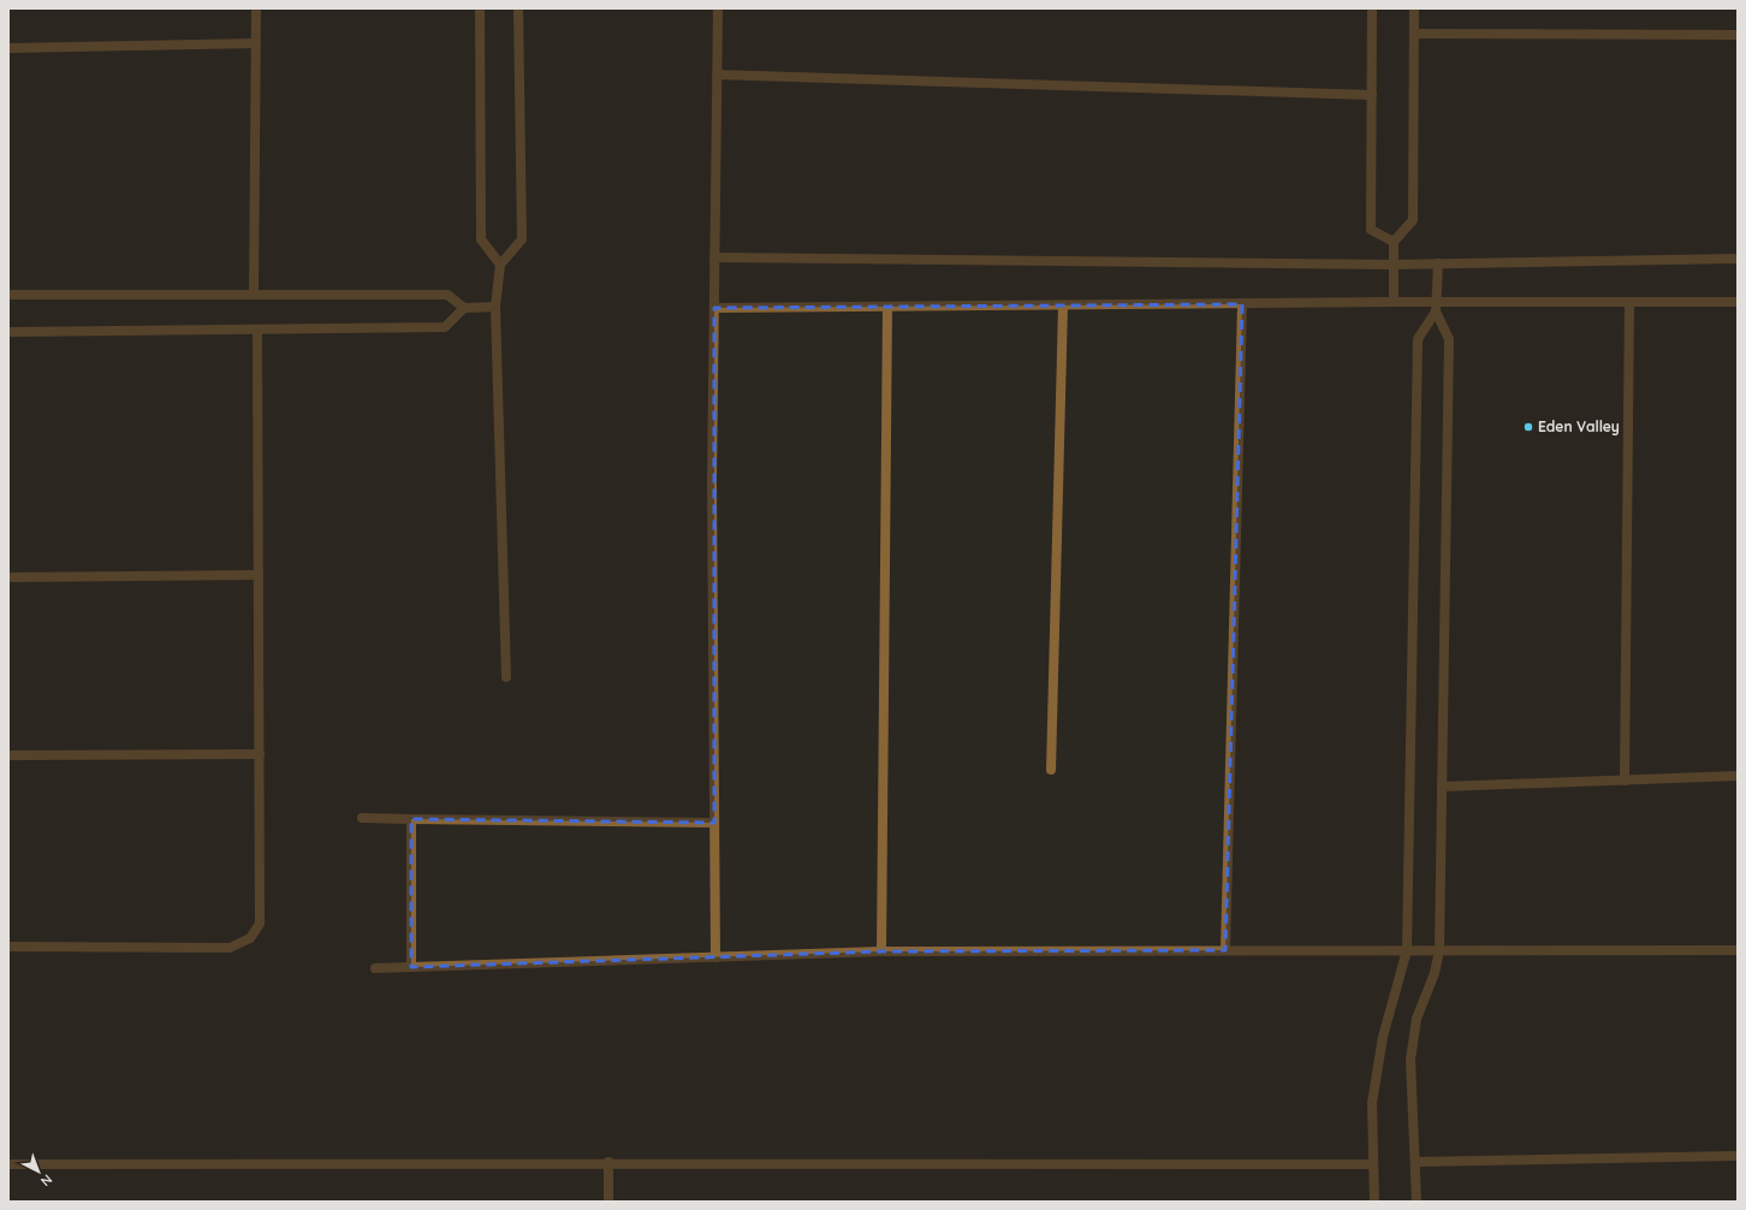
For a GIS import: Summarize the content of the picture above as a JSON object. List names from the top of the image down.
{
  "places": ["Eden Valley"],
  "north": "bottom right"
}
